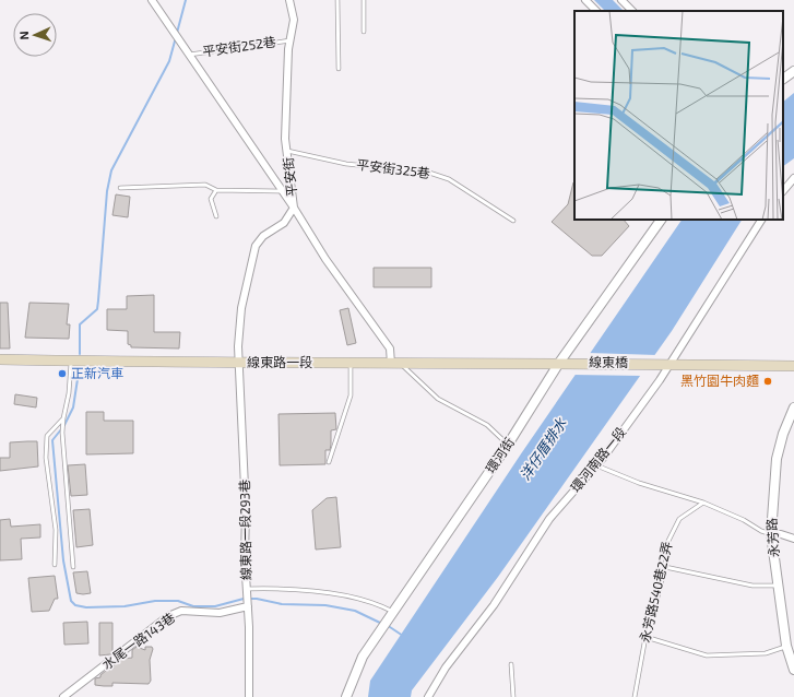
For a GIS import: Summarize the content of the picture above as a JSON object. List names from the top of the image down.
{
  "streets": {
    "main road": ["線東路一段", "線東橋"],
    "street": [
      "平安街",
      "環河街",
      "環河南路一段",
      "線東路一段293巷",
      "永芳路",
      "水尾一路143巷"
    ],
    "lane": ["平安街252巷", "平安街325巷", "永芳路540巷22弄"]
  },
  "crossings": [
    ["平安街252巷", "平安街"],
    ["平安街325巷", "平安街"],
    ["平安街", "線東路一段"],
    ["平安街", "線東路一段293巷"],
    ["線東路一段", "線東橋"],
    ["線東路一段", "環河街"],
    ["線東路一段", "線東路一段293巷"],
    ["線東橋", "環河街"],
    ["線東橋", "環河南路一段"],
    ["線東路一段293巷", "水尾一路143巷"]
  ],
  "water": ["洋仔厝排水"],
  "places": ["正新汽車", "黑竹園牛肉麵"],
  "north": "left"
}
